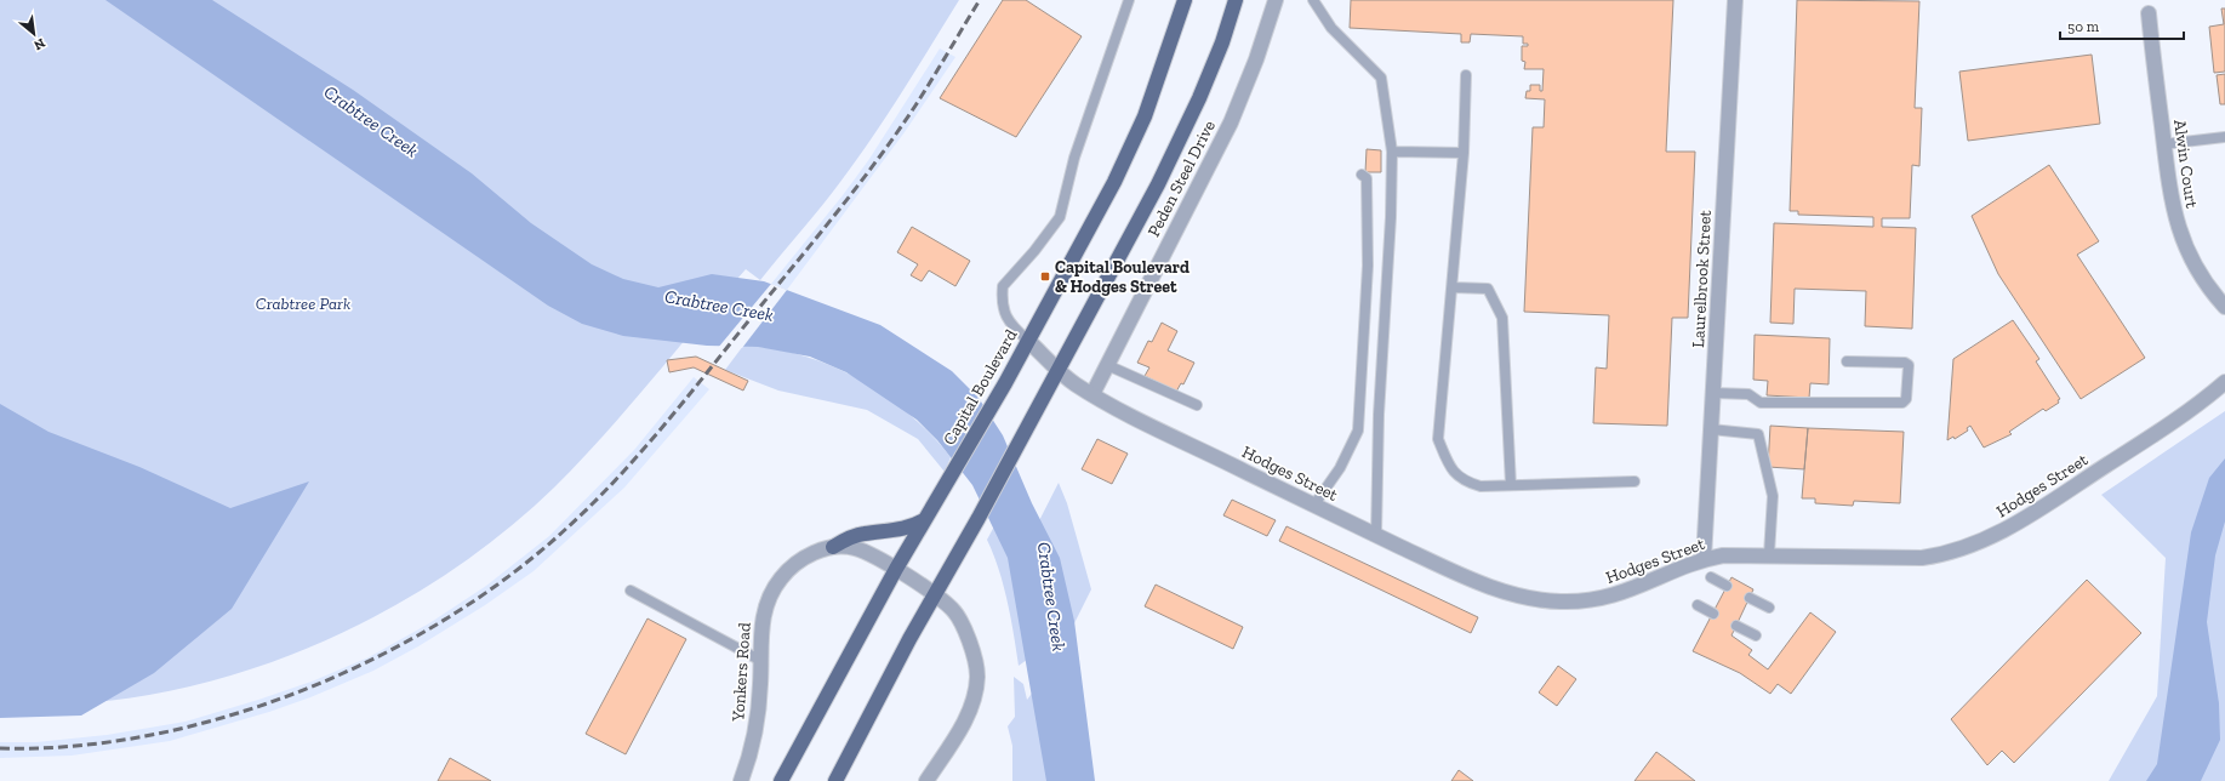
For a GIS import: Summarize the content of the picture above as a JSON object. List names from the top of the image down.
{
  "streets": {
    "main road": ["Capital Boulevard"],
    "street": [
      "Alwin Court",
      "Peden Steel Drive",
      "Laurelbrook Street",
      "Hodges Street",
      "Yonkers Road"
    ]
  },
  "crossings": [
    ["Peden Steel Drive", "Hodges Street"],
    ["Laurelbrook Street", "Hodges Street"],
    ["Capital Boulevard", "Hodges Street"],
    ["Capital Boulevard", "Yonkers Road"]
  ],
  "water": ["Crabtree Creek"],
  "parks": ["Crabtree Park"],
  "places": {
    "transit": ["Capital Boulevard & Hodges Street"]
  },
  "scale_bar": "50 m",
  "north": "bottom right"
}
